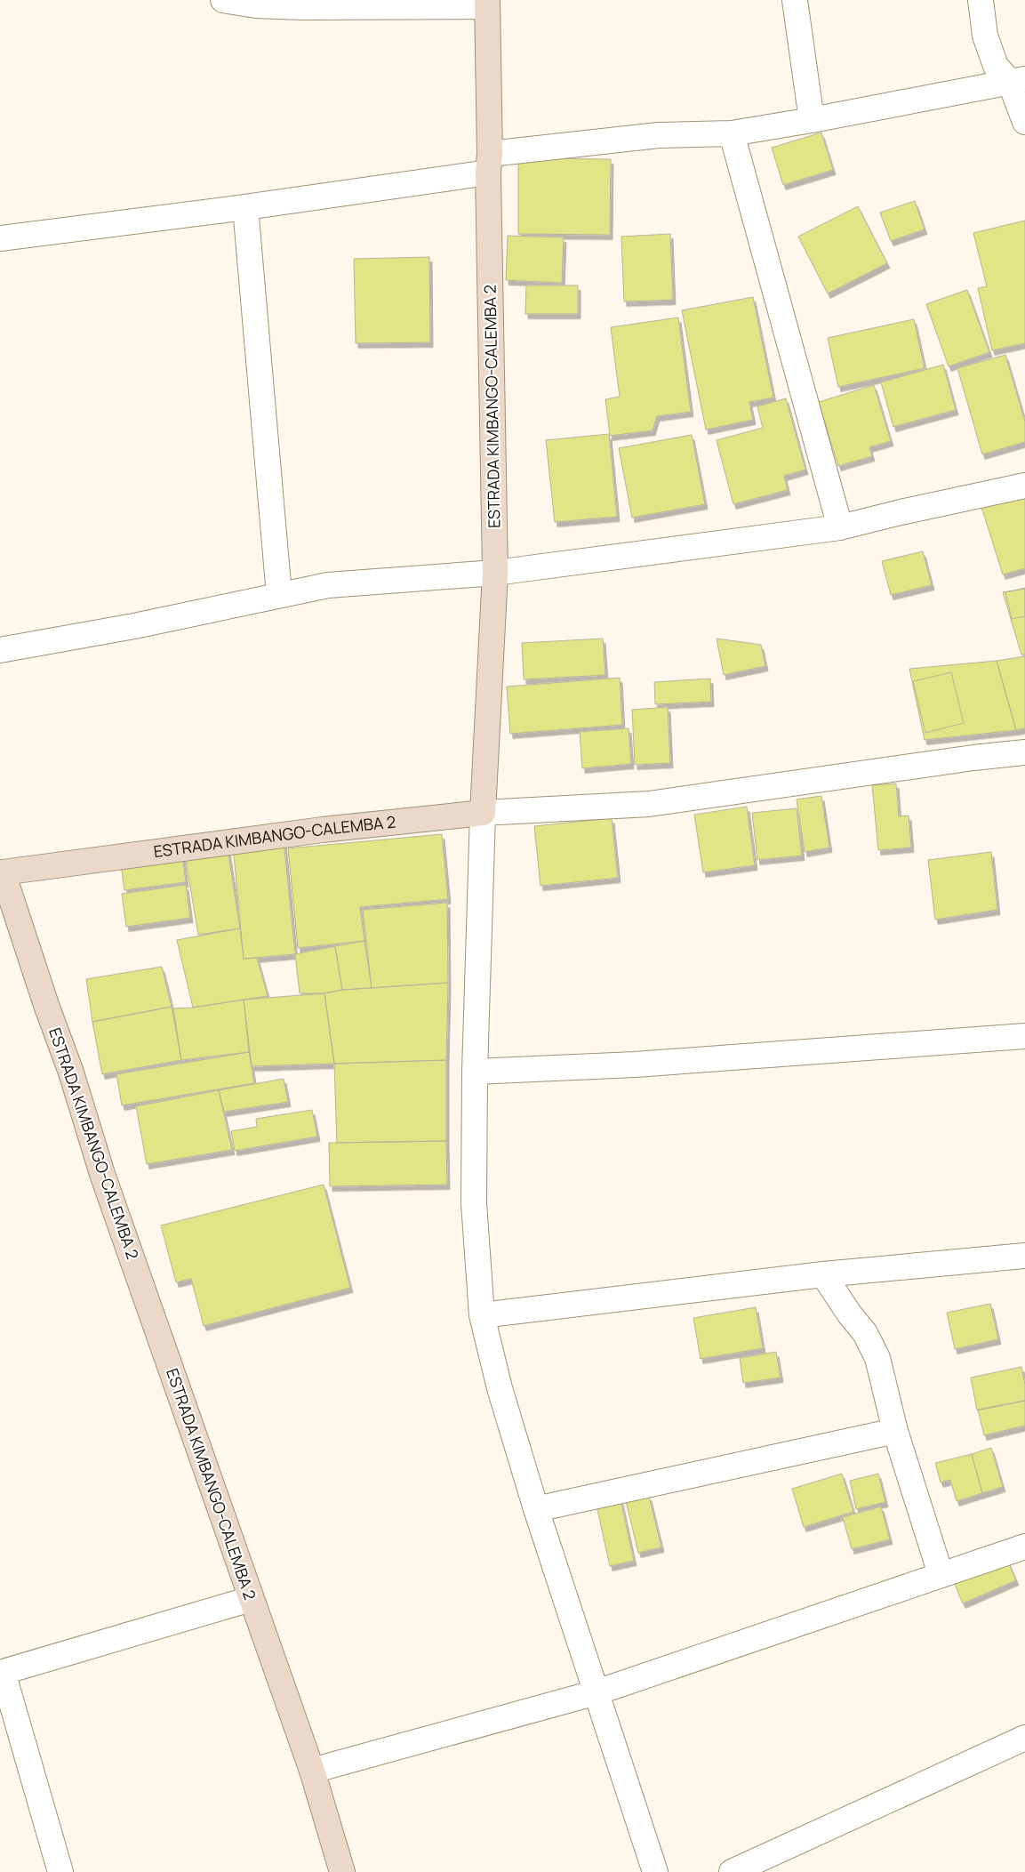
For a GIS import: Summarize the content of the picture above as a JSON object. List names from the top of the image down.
{
  "streets": {
    "main road": ["ESTRADA KIMBANGO-CALEMBA 2"]
  }
}
